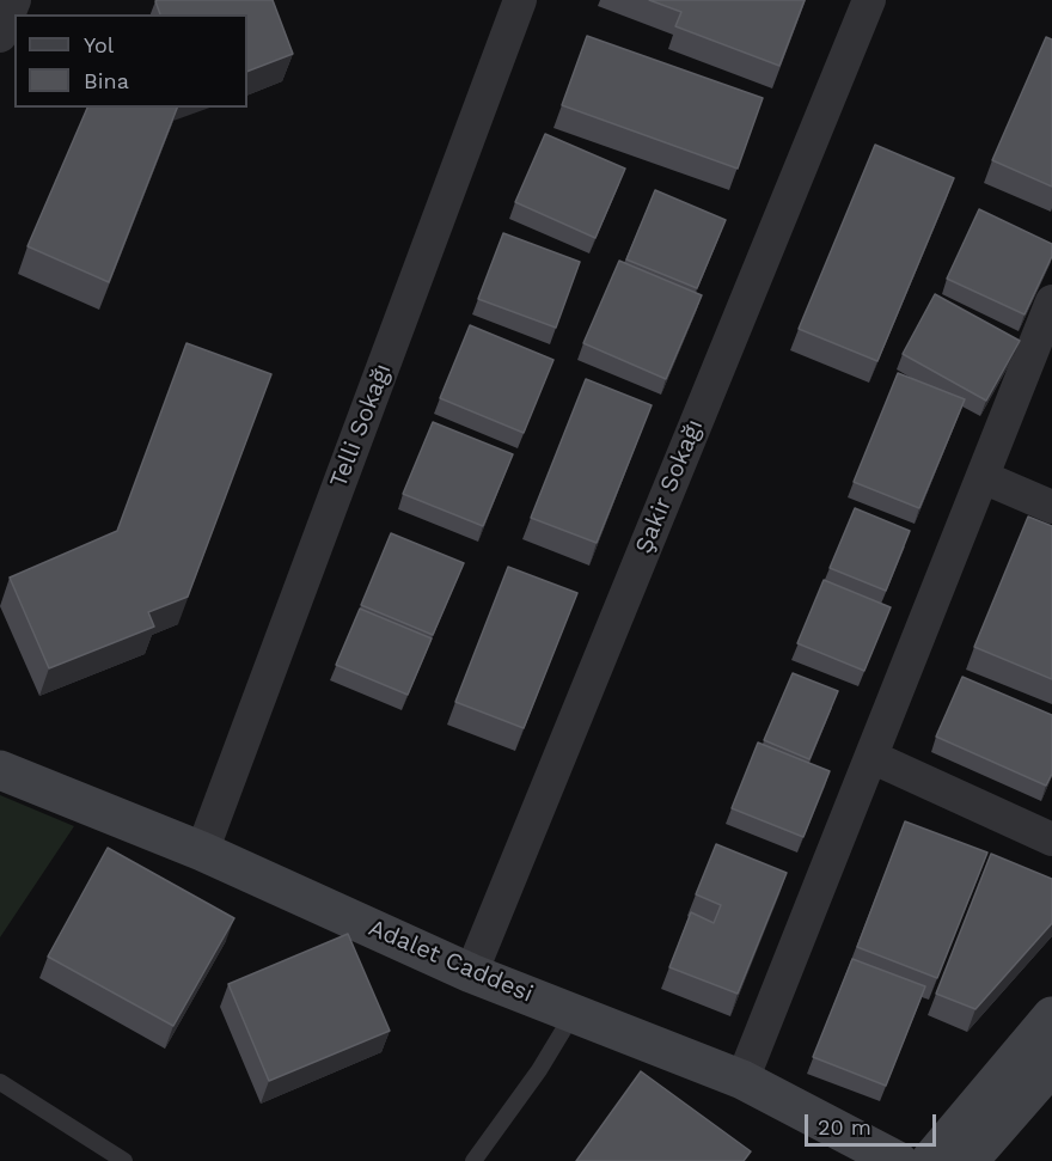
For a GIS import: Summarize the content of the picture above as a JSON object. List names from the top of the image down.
{
  "streets": {
    "street": ["Telli Sokağı", "Şakir Sokağı", "Adalet Caddesi"]
  },
  "crossings": [
    ["Telli Sokağı", "Adalet Caddesi"],
    ["Şakir Sokağı", "Adalet Caddesi"]
  ],
  "legend": ["Yol", "Bina"],
  "scale_bar": "20 m"
}
